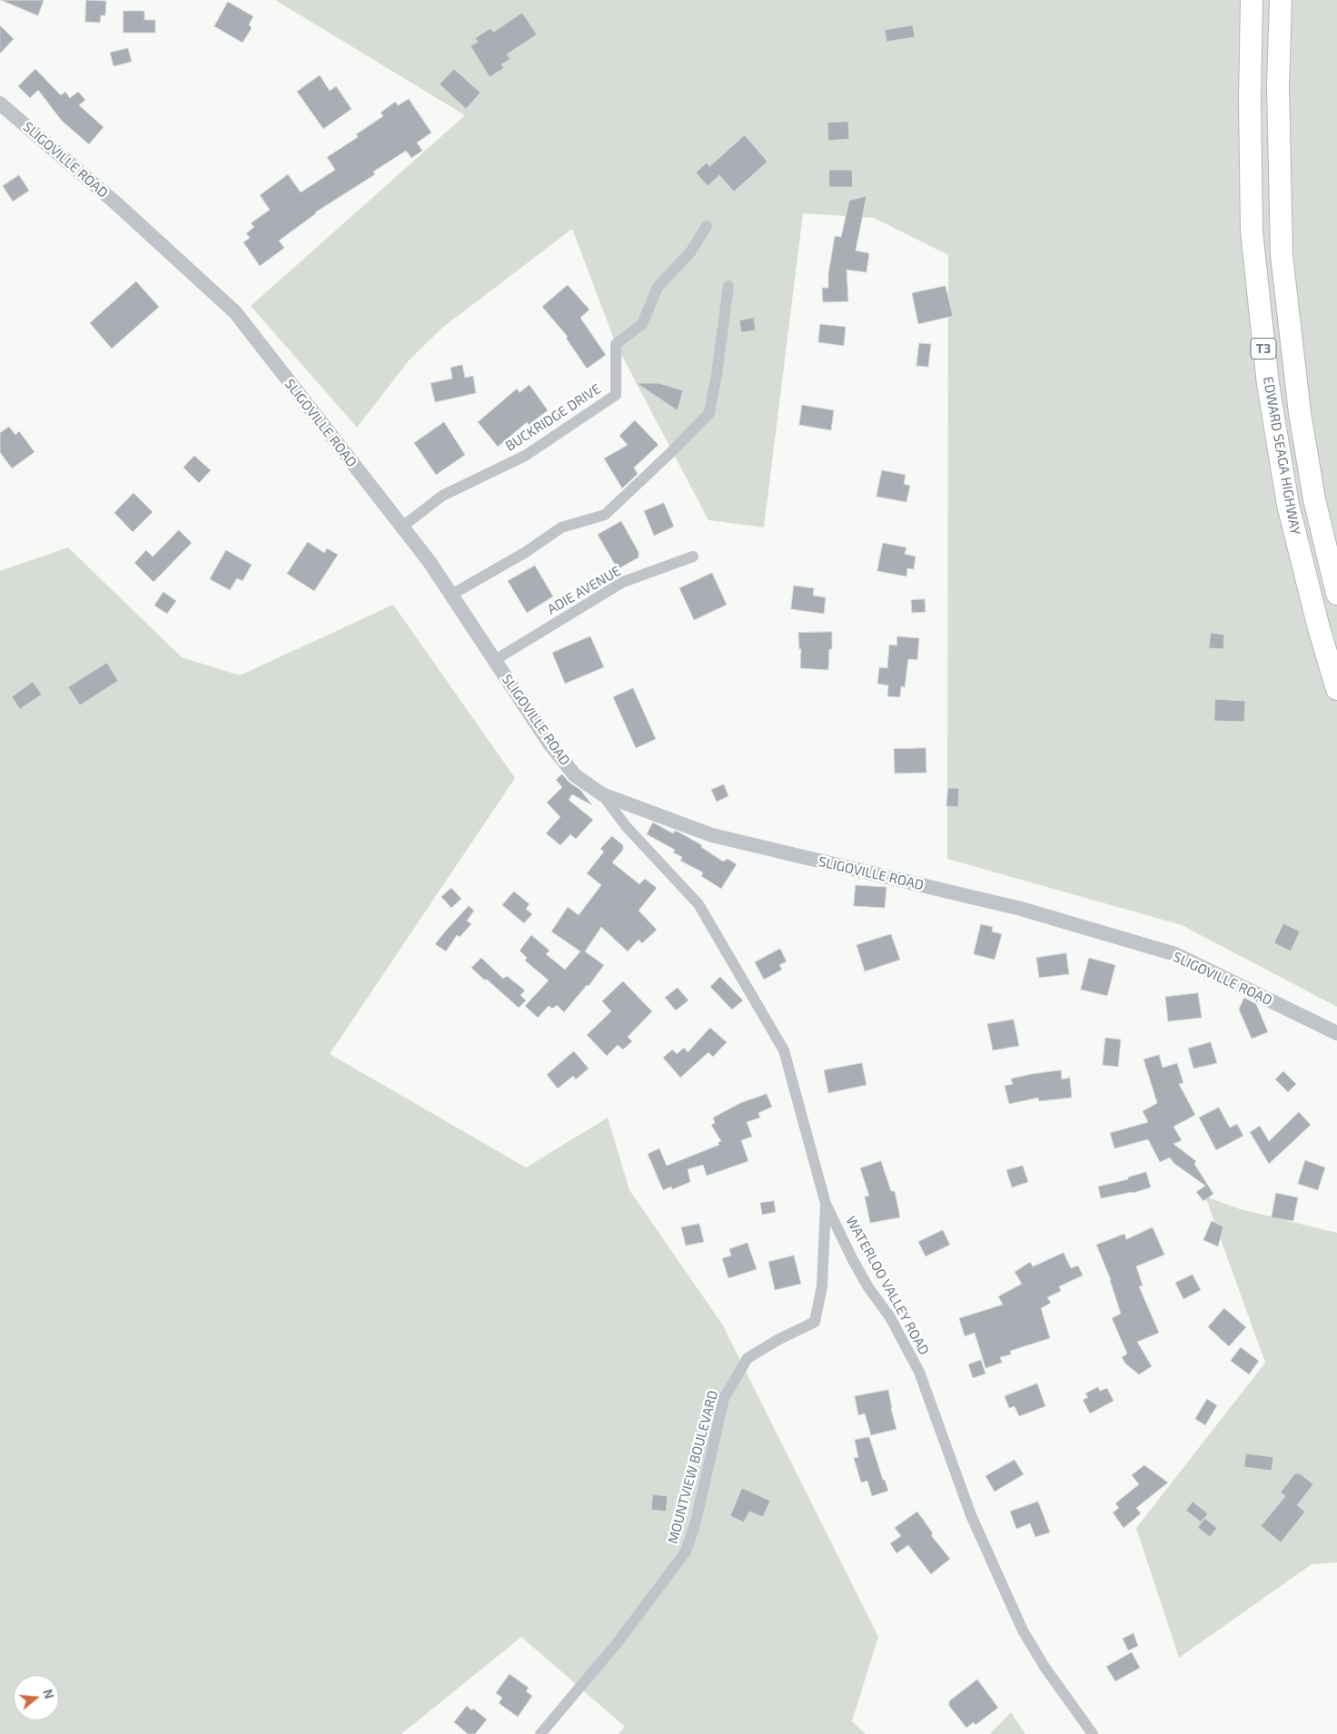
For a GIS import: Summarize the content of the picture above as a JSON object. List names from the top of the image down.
{
  "streets": {
    "highway": ["T3", "EDWARD SEAGA HIGHWAY"],
    "street": [
      "SLIGOVILLE ROAD",
      "BUCKRIDGE DRIVE",
      "ADIE AVENUE",
      "WATERLOO VALLEY ROAD",
      "MOUNTVIEW BOULEVARD"
    ]
  },
  "crossings": [
    ["SLIGOVILLE ROAD", "BUCKRIDGE DRIVE"],
    ["SLIGOVILLE ROAD", "ADIE AVENUE"],
    ["SLIGOVILLE ROAD", "WATERLOO VALLEY ROAD"],
    ["WATERLOO VALLEY ROAD", "MOUNTVIEW BOULEVARD"]
  ],
  "north": "right"
}
